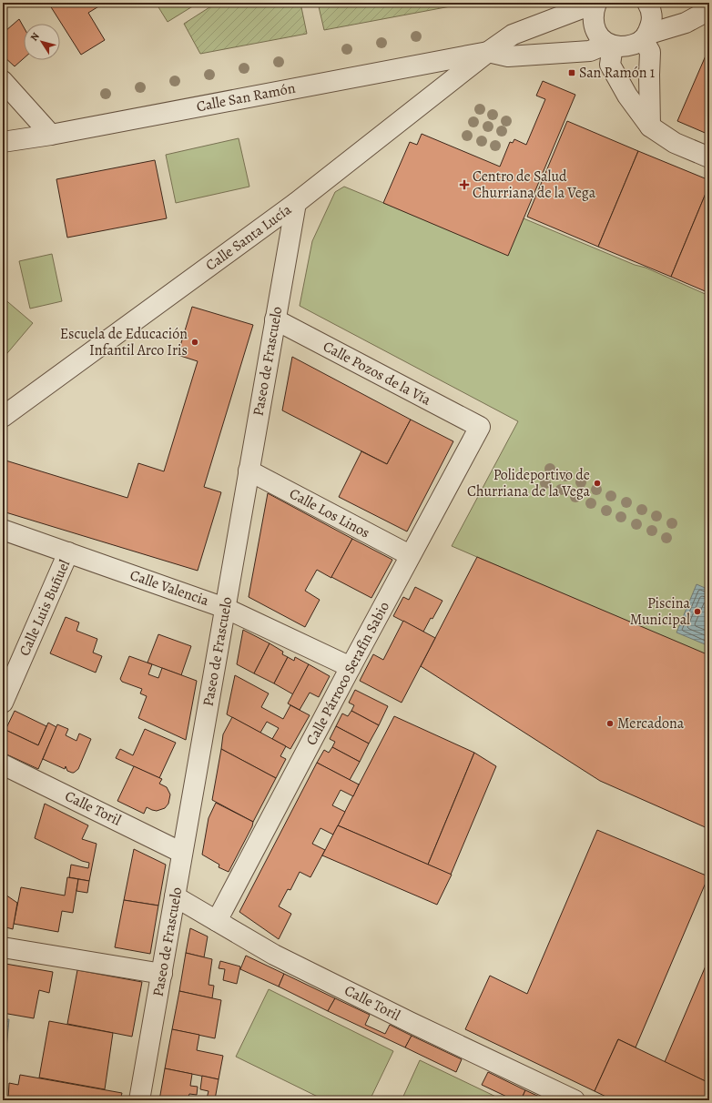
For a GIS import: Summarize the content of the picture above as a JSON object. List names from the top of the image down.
{
  "streets": {
    "street": [
      "Calle San Ramón",
      "Calle Santa Lucía",
      "Paseo de Frascuelo",
      "Calle Pozos de la Vía",
      "Calle Los Linos",
      "Calle Valencia",
      "Calle Luis Buñuel",
      "Calle Párroco Serafín Sabio",
      "Calle Toril"
    ]
  },
  "crossings": [
    ["Calle San Ramón", "Calle Santa Lucía"],
    ["Calle Santa Lucía", "Paseo de Frascuelo"],
    ["Paseo de Frascuelo", "Calle Pozos de la Vía"],
    ["Paseo de Frascuelo", "Calle Los Linos"],
    ["Paseo de Frascuelo", "Calle Valencia"],
    ["Paseo de Frascuelo", "Calle Toril"],
    ["Calle Pozos de la Vía", "Calle Párroco Serafín Sabio"],
    ["Calle Los Linos", "Calle Párroco Serafín Sabio"],
    ["Calle Valencia", "Calle Luis Buñuel"],
    ["Calle Valencia", "Calle Párroco Serafín Sabio"],
    ["Calle Párroco Serafín Sabio", "Calle Toril"]
  ],
  "places": {
    "transit": ["San Ramón 1"],
    "health": ["Centro de Salud Churriana de la Vega"],
    "other": [
      "Escuela de Educación Infantil Arco Iris",
      "Polideportivo de Churriana de la Vega",
      "Piscina Municipal",
      "Mercadona"
    ]
  },
  "north": "top left"
}
